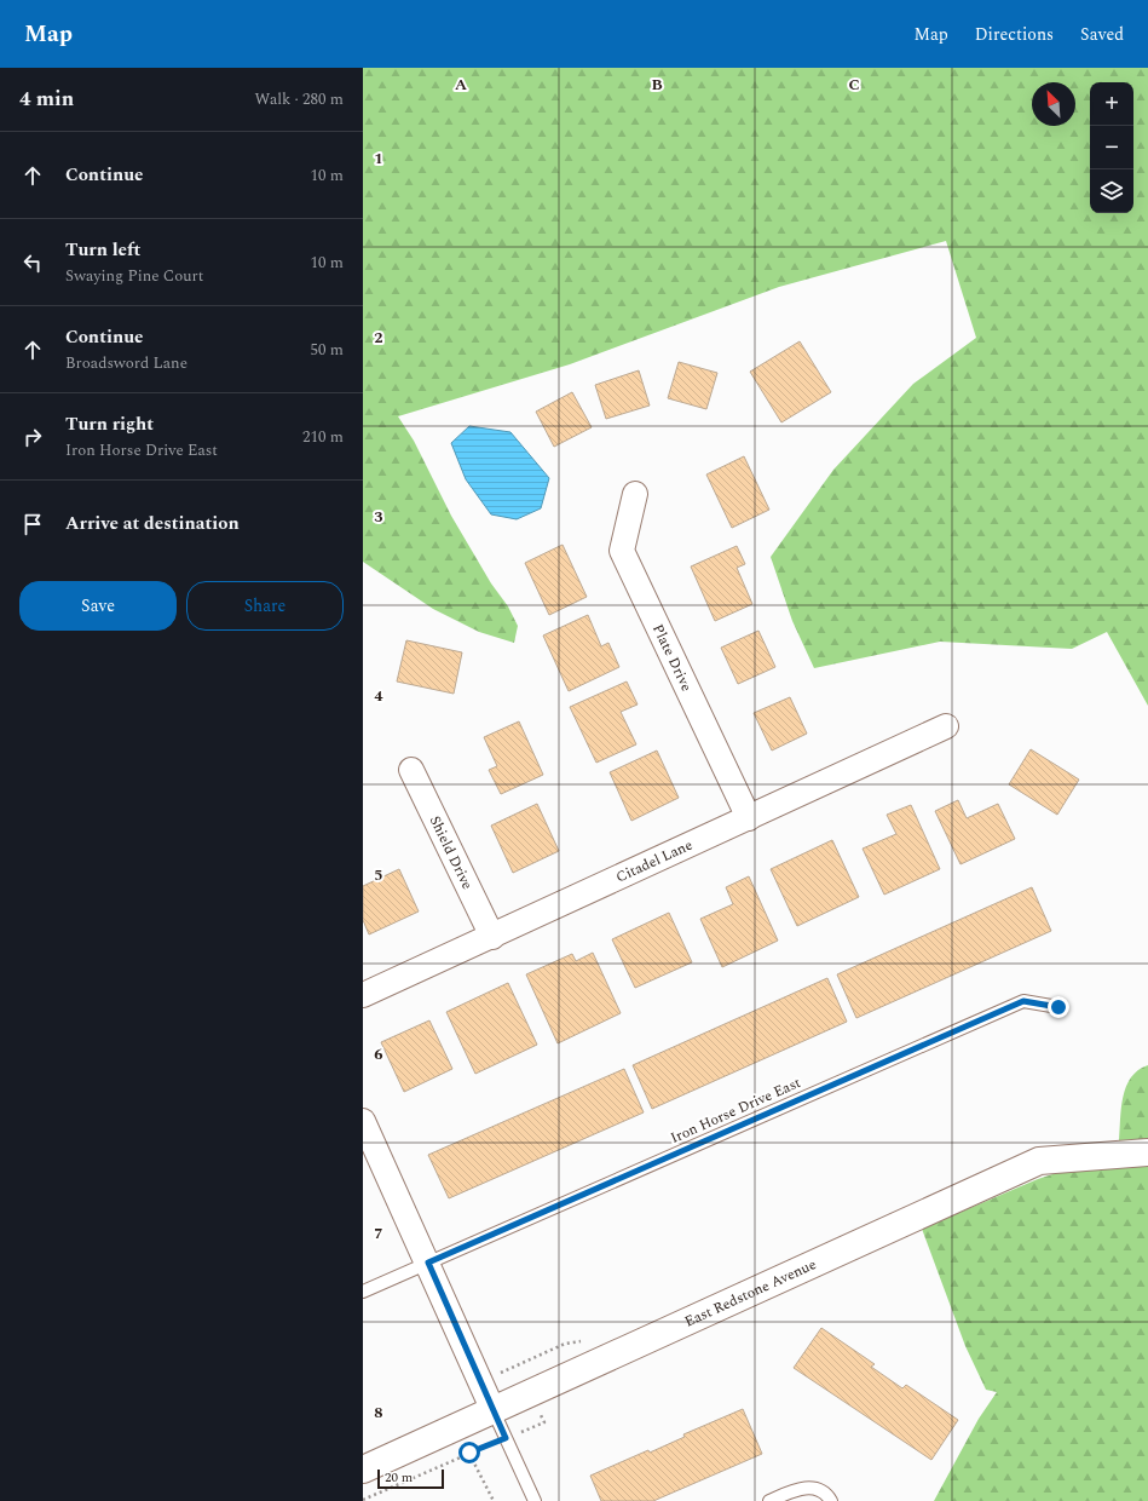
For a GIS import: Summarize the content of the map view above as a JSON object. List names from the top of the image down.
{
  "streets": {
    "street": [
      "Plate Drive",
      "Shield Drive",
      "Citadel Lane",
      "East Redstone Avenue"
    ],
    "lane": ["Iron Horse Drive East"]
  },
  "crossings": [
    ["Plate Drive", "Citadel Lane"],
    ["Shield Drive", "Citadel Lane"]
  ],
  "scale_bar": "20 m",
  "north": "top left",
  "page": {
    "header": "Map",
    "nav": ["Map", "Directions", "Saved"],
    "heading": ["4 min", "Walk · 280 m"],
    "map_buttons": ["+", "−"],
    "list": [
      ["Continue", "10 m"],
      ["Turn left", "Swaying Pine Court", "10 m"],
      ["Continue", "Broadsword Lane", "50 m"],
      ["Turn right", "Iron Horse Drive East", "210 m"],
      "Arrive at destination"
    ],
    "buttons": ["Save", "Share"],
    "scale": "20 m"
  },
  "grid": {
    "columns": ["A", "B", "C"],
    "rows": [
      "1",
      "2",
      "3",
      "4",
      "5",
      "6",
      "7",
      "8"
    ]
  }
}
